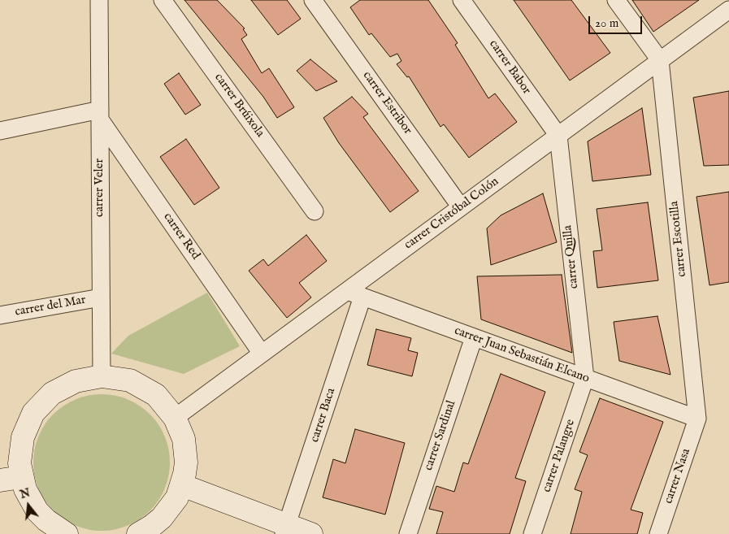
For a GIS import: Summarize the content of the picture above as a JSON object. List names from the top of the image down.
{
  "streets": {
    "street": [
      "carrer Babor",
      "carrer Estribor",
      "carrer Brúixola",
      "carrer Veler",
      "carrer Cristóbal Colón",
      "carrer Red",
      "carrer Escotilla",
      "carrer Quilla",
      "carrer del Mar",
      "carrer Juan Sebastián Elcano",
      "carrer Baca",
      "carrer Sardinal",
      "carrer Palangre",
      "carrer Nasa"
    ]
  },
  "crossings": [
    ["carrer Babor", "carrer Cristóbal Colón"],
    ["carrer Babor", "carrer Quilla"],
    ["carrer Estribor", "carrer Cristóbal Colón"],
    ["carrer Veler", "carrer Red"],
    ["carrer Veler", "carrer del Mar"],
    ["carrer Cristóbal Colón", "carrer Red"],
    ["carrer Cristóbal Colón", "carrer Escotilla"],
    ["carrer Cristóbal Colón", "carrer Quilla"],
    ["carrer Cristóbal Colón", "carrer Juan Sebastián Elcano"],
    ["carrer Cristóbal Colón", "carrer Baca"],
    ["carrer Escotilla", "carrer Juan Sebastián Elcano"],
    ["carrer Escotilla", "carrer Nasa"],
    ["carrer Quilla", "carrer Juan Sebastián Elcano"],
    ["carrer Quilla", "carrer Palangre"],
    ["carrer Juan Sebastián Elcano", "carrer Baca"],
    ["carrer Juan Sebastián Elcano", "carrer Sardinal"],
    ["carrer Juan Sebastián Elcano", "carrer Palangre"],
    ["carrer Juan Sebastián Elcano", "carrer Nasa"]
  ],
  "scale_bar": "20 m",
  "north": "top"
}
